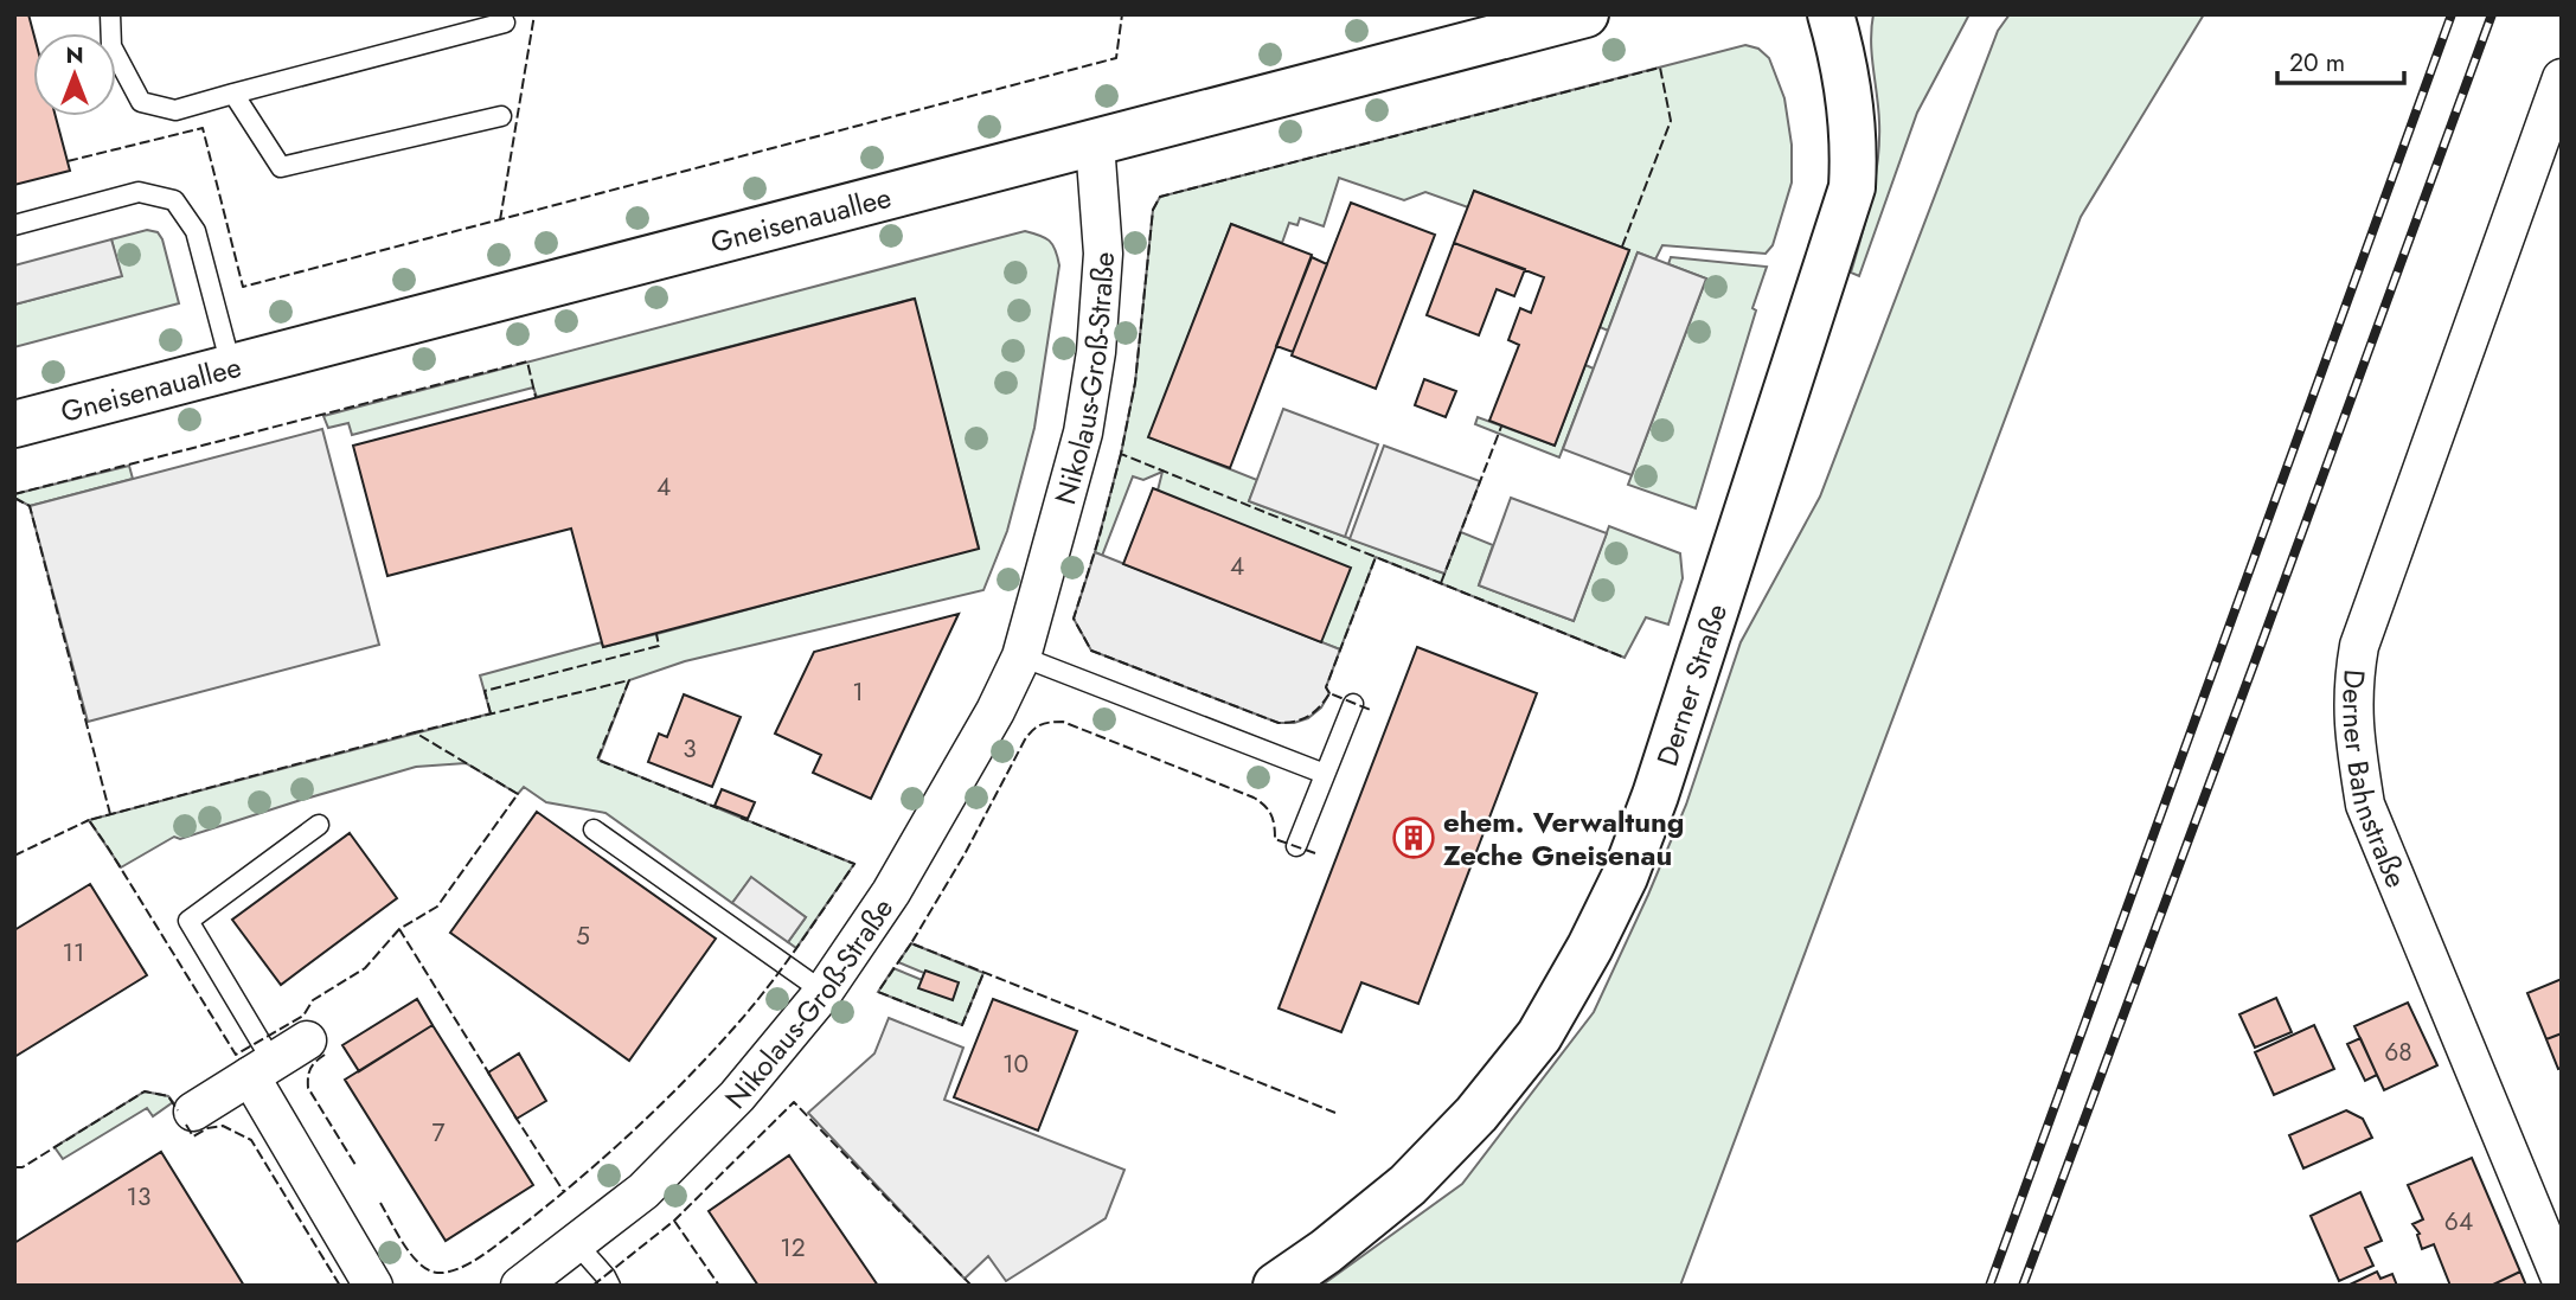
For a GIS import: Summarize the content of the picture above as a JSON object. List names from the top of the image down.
{
  "streets": {
    "main road": ["Gneisenauallee", "Derner Straße"],
    "street": ["Nikolaus-Groß-Straße", "Derner Bahnstraße"]
  },
  "crossings": [
    ["Gneisenauallee", "Nikolaus-Groß-Straße"]
  ],
  "places": {
    "building": ["ehem. Verwaltung Zeche Gneisenau"]
  },
  "house_numbers": [
    "4",
    "4",
    "1",
    "3",
    "5",
    "11",
    "68",
    "10",
    "7",
    "13",
    "64",
    "12"
  ],
  "scale_bar": "20 m",
  "north": "top"
}
